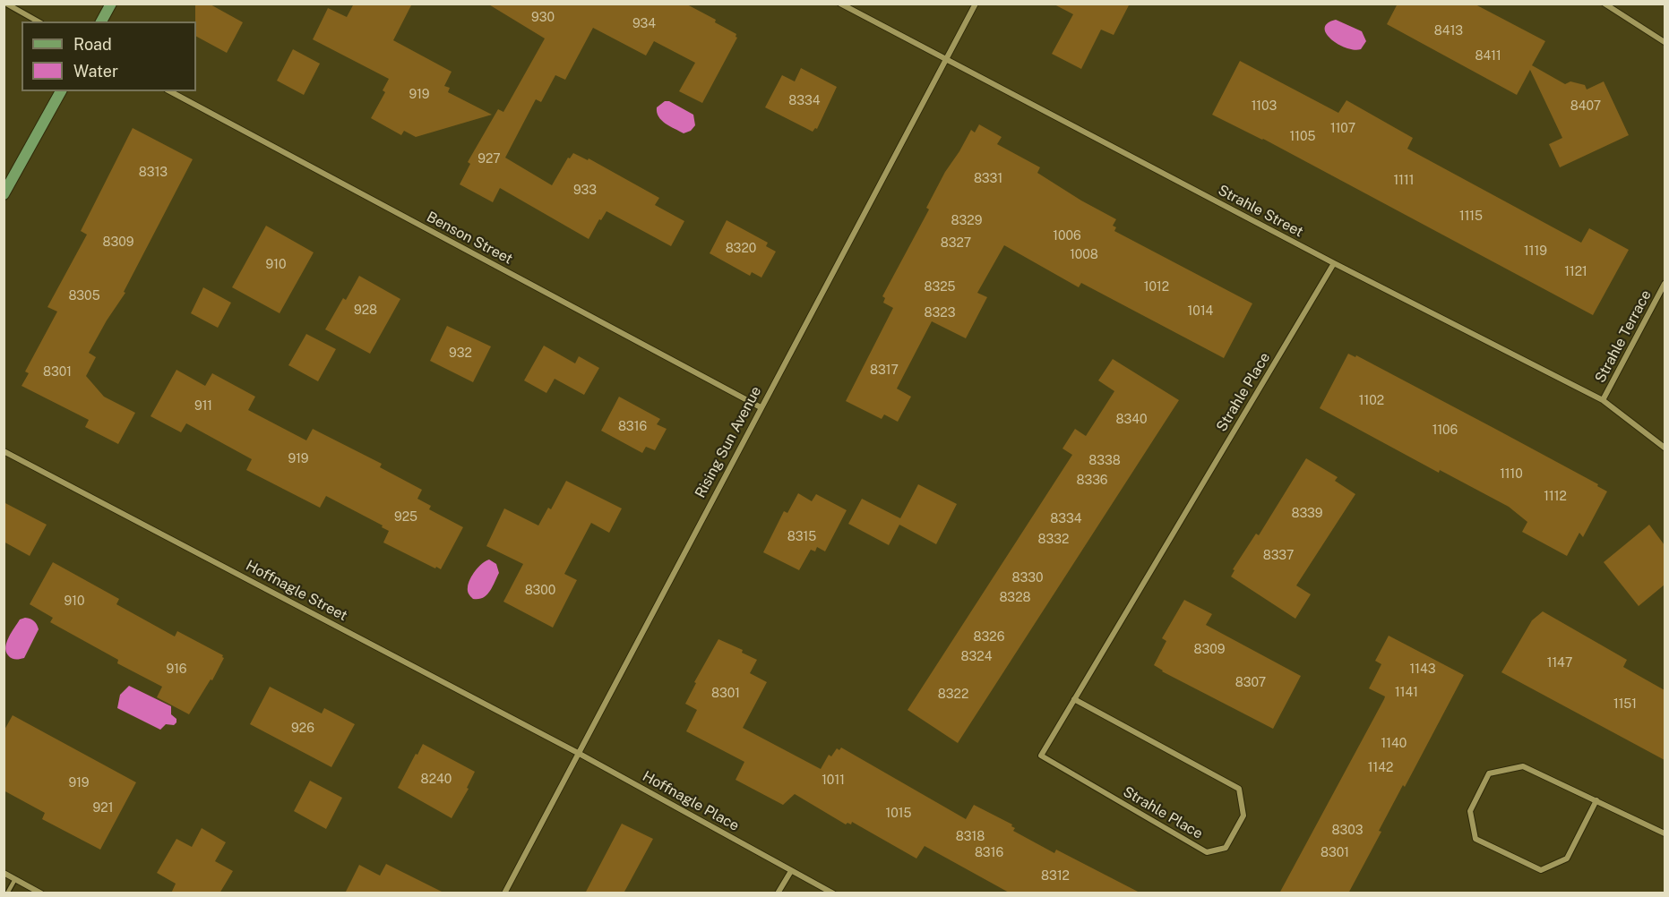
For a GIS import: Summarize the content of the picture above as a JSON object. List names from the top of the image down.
{
  "streets": {
    "street": [
      "Strahle Street",
      "Benson Street",
      "Strahle Terrace",
      "Strahle Place",
      "Rising Sun Avenue",
      "Hoffnagle Street",
      "Hoffnagle Place"
    ]
  },
  "crossings": [
    ["Strahle Street", "Strahle Terrace"],
    ["Strahle Street", "Strahle Place"],
    ["Strahle Street", "Rising Sun Avenue"],
    ["Benson Street", "Rising Sun Avenue"],
    ["Rising Sun Avenue", "Hoffnagle Street"],
    ["Rising Sun Avenue", "Hoffnagle Place"],
    ["Hoffnagle Street", "Hoffnagle Place"]
  ],
  "house_numbers": [
    "930",
    "934",
    "8413",
    "8411",
    "919",
    "8334",
    "1103",
    "8407",
    "1107",
    "1105",
    "927",
    "8313",
    "8331",
    "1111",
    "933",
    "1115",
    "8329",
    "1006",
    "8309",
    "8327",
    "8320",
    "1119",
    "1008",
    "910",
    "1121",
    "8325",
    "1012",
    "8305",
    "928",
    "1014",
    "8323",
    "932",
    "8317",
    "8301",
    "1102",
    "911",
    "8340",
    "8316",
    "1106",
    "919",
    "8338",
    "1110",
    "8336",
    "1112",
    "8339",
    "925",
    "8334",
    "8315",
    "8332",
    "8337",
    "8330",
    "8300",
    "8328",
    "910",
    "8326",
    "8309",
    "8324",
    "1147",
    "916",
    "1143",
    "8307",
    "1141",
    "8301",
    "8322",
    "1151",
    "926",
    "1140",
    "1142",
    "8240",
    "1011",
    "919",
    "921",
    "1015",
    "8303",
    "8318",
    "8316",
    "8301",
    "8312"
  ],
  "legend": ["Road", "Water"]
}
